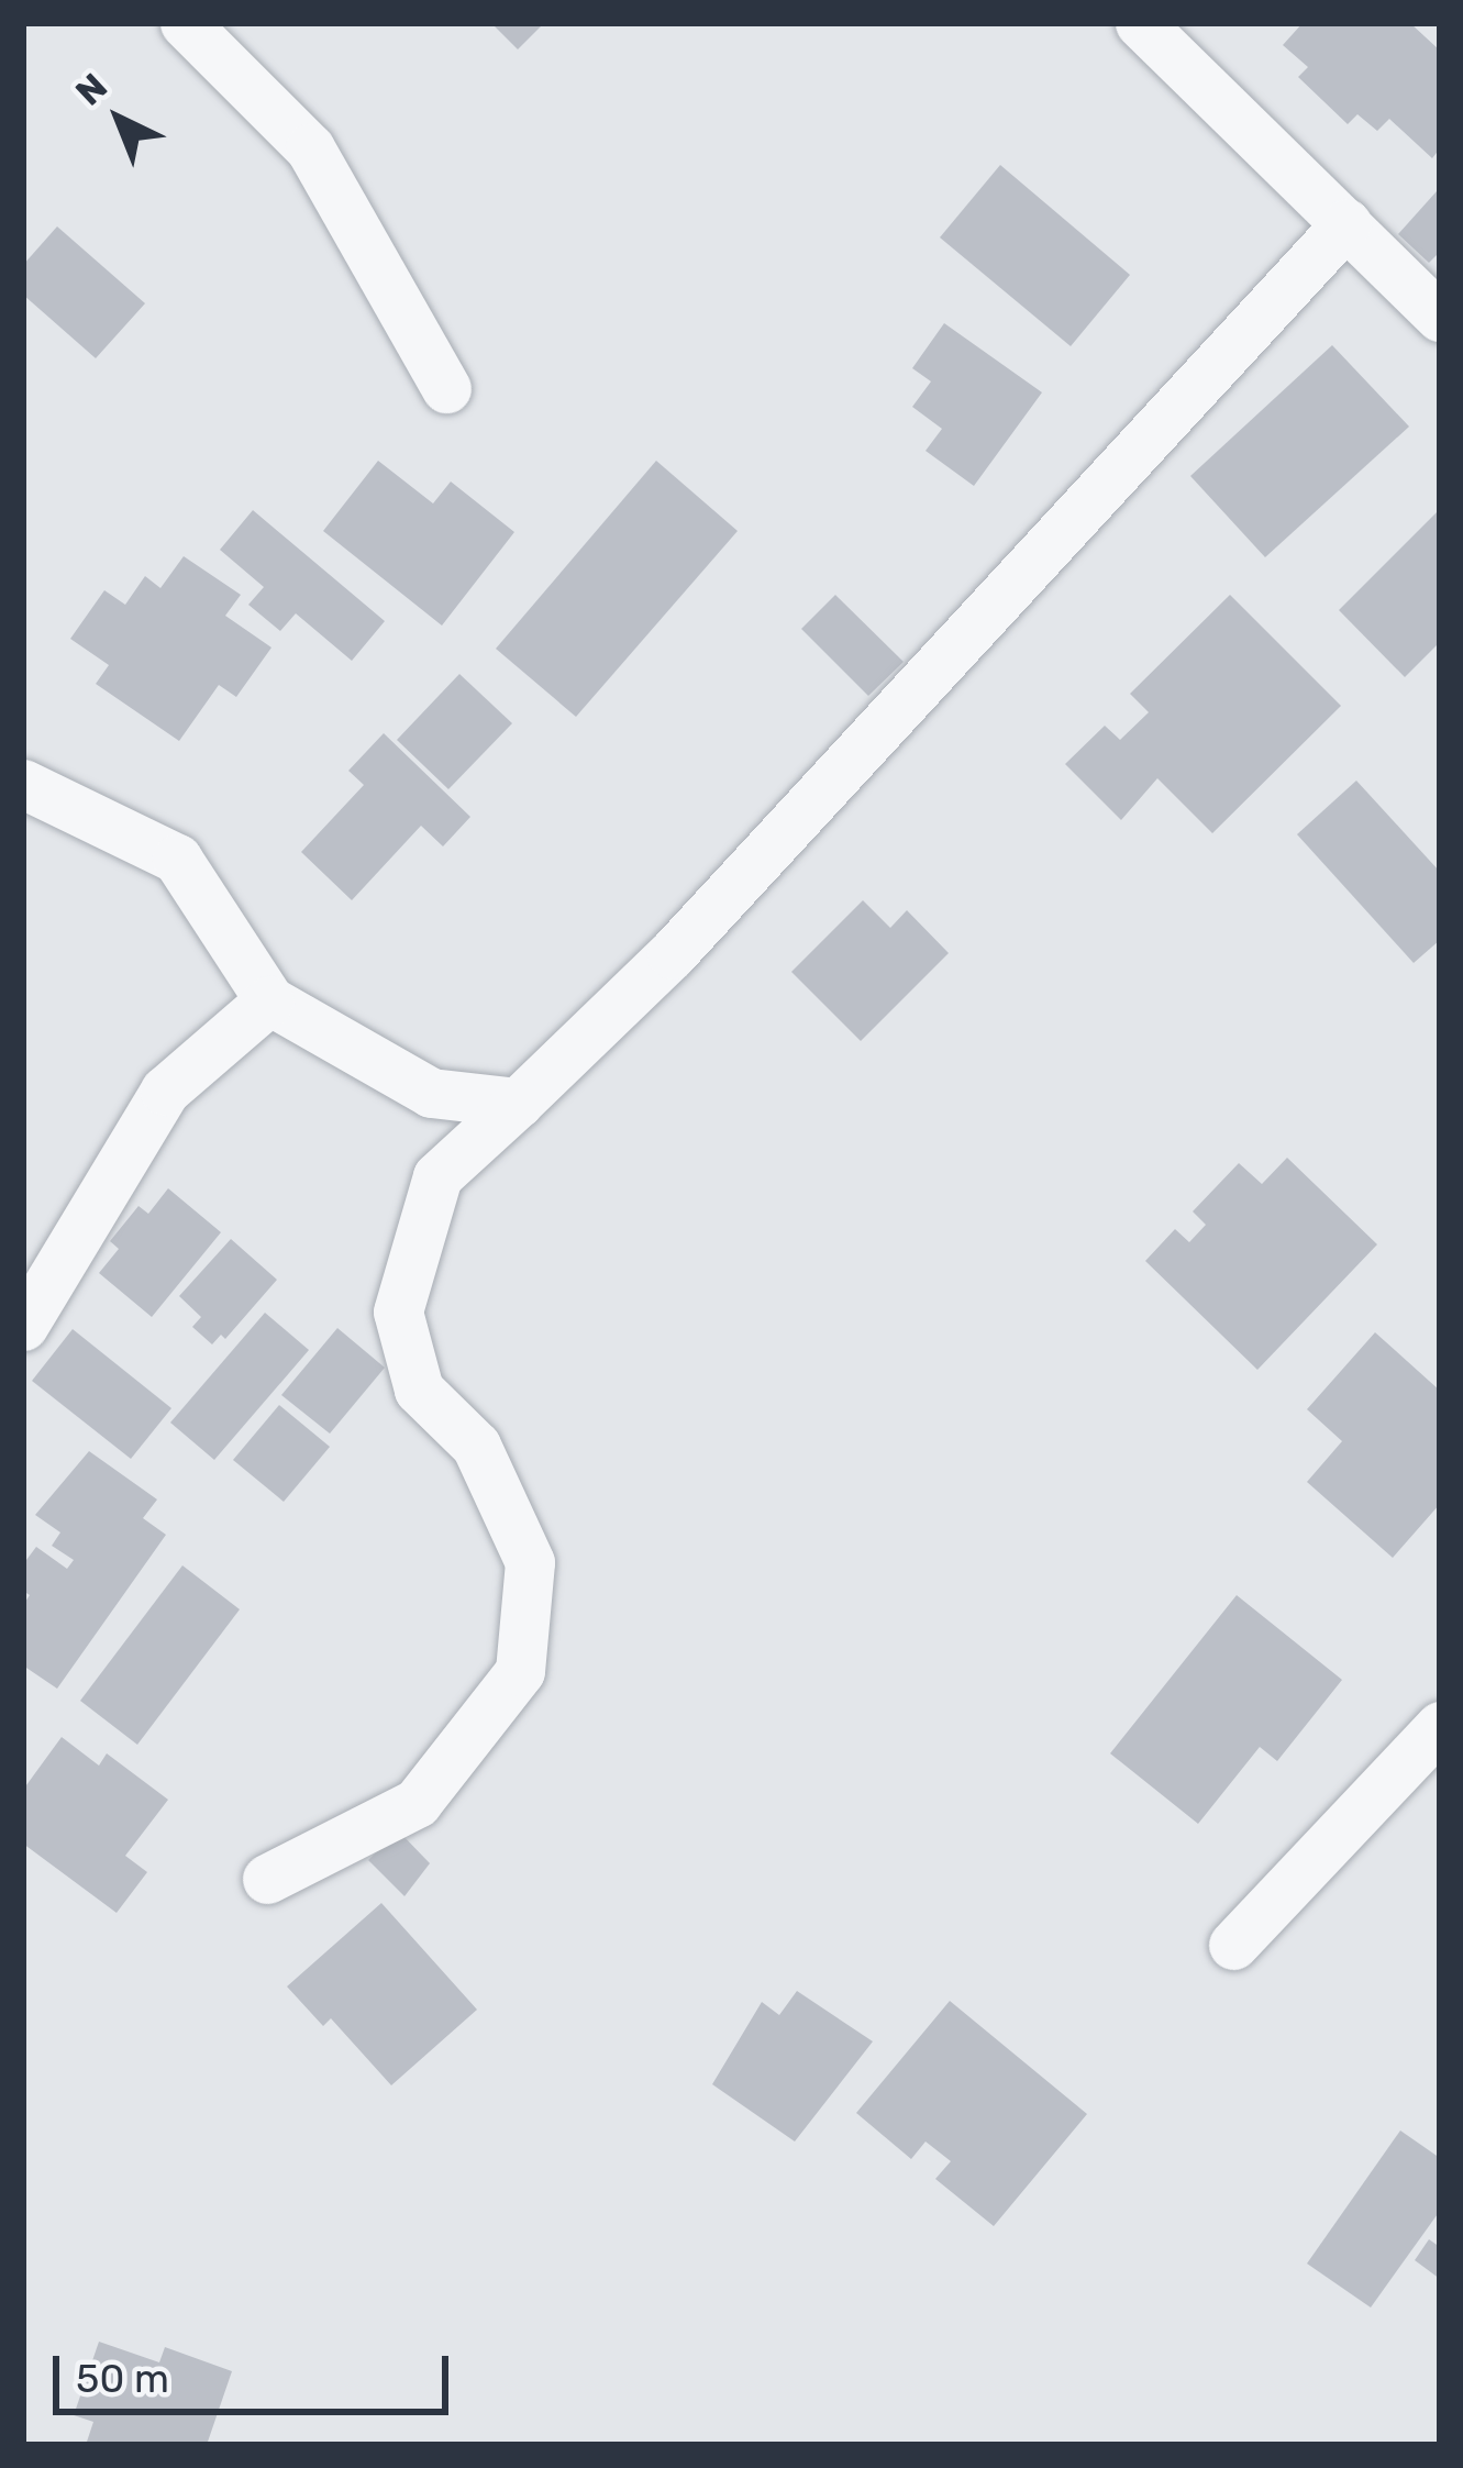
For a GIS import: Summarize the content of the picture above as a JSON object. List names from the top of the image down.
{
  "scale_bar": "50 m",
  "north": "top left"
}
